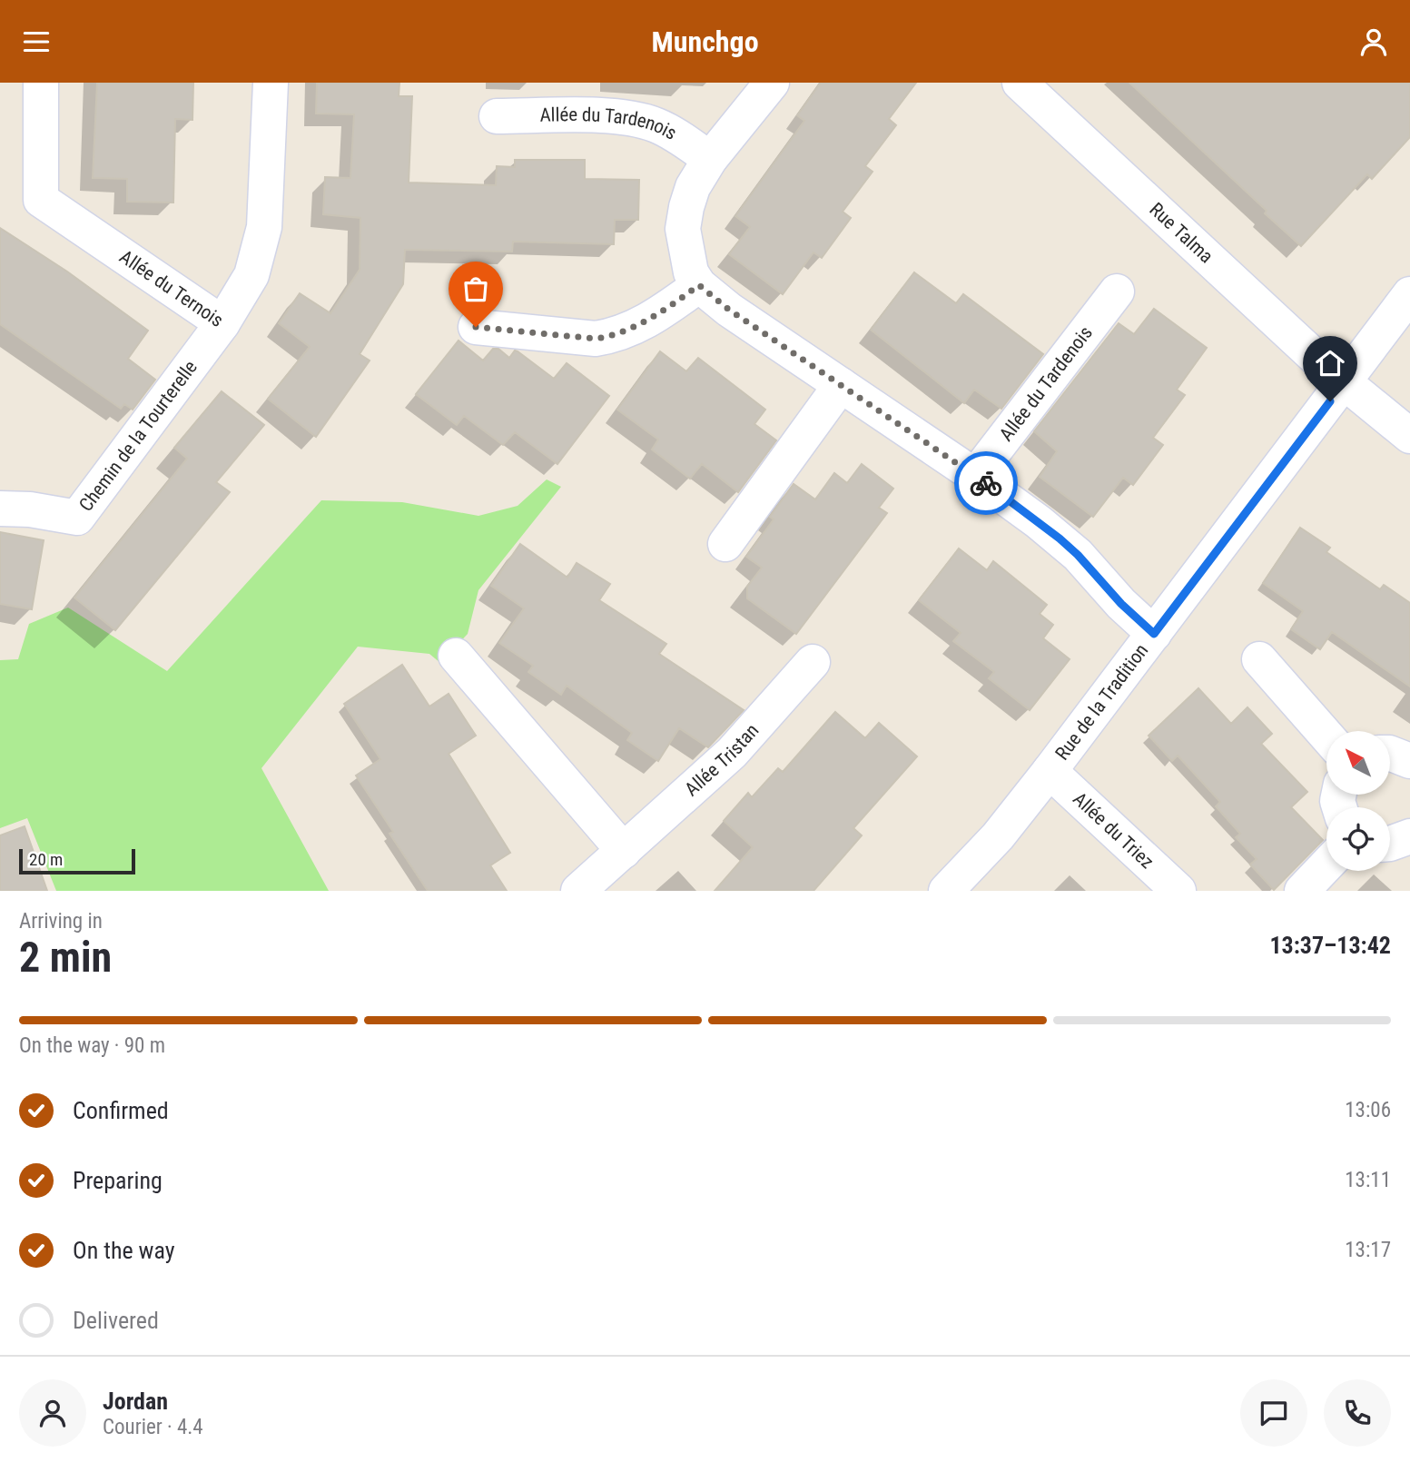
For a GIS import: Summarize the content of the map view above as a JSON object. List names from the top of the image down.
{
  "streets": {
    "street": [
      "Allée du Tardenois",
      "Rue Talma",
      "Allée du Ternois",
      "Chemin de la Tourterelle",
      "Rue de la Tradition",
      "Allée Tristan",
      "Allée du Triez"
    ]
  },
  "crossings": [
    ["Rue Talma", "Rue de la Tradition"],
    ["Allée du Ternois", "Chemin de la Tourterelle"],
    ["Rue de la Tradition", "Allée du Triez"]
  ],
  "scale_bar": "20 m",
  "north": "top left",
  "page": {
    "header": "Munchgo",
    "scale": "20 m",
    "heading": ["2 min", "Arriving in", "13:37–13:42"],
    "panel": ["Jordan", "Courier · 4.4"],
    "bar": "On the way · 90 m",
    "list": [
      ["Confirmed", "13:06"],
      ["Preparing", "13:11"],
      ["On the way", "13:17"],
      "Delivered"
    ]
  }
}
